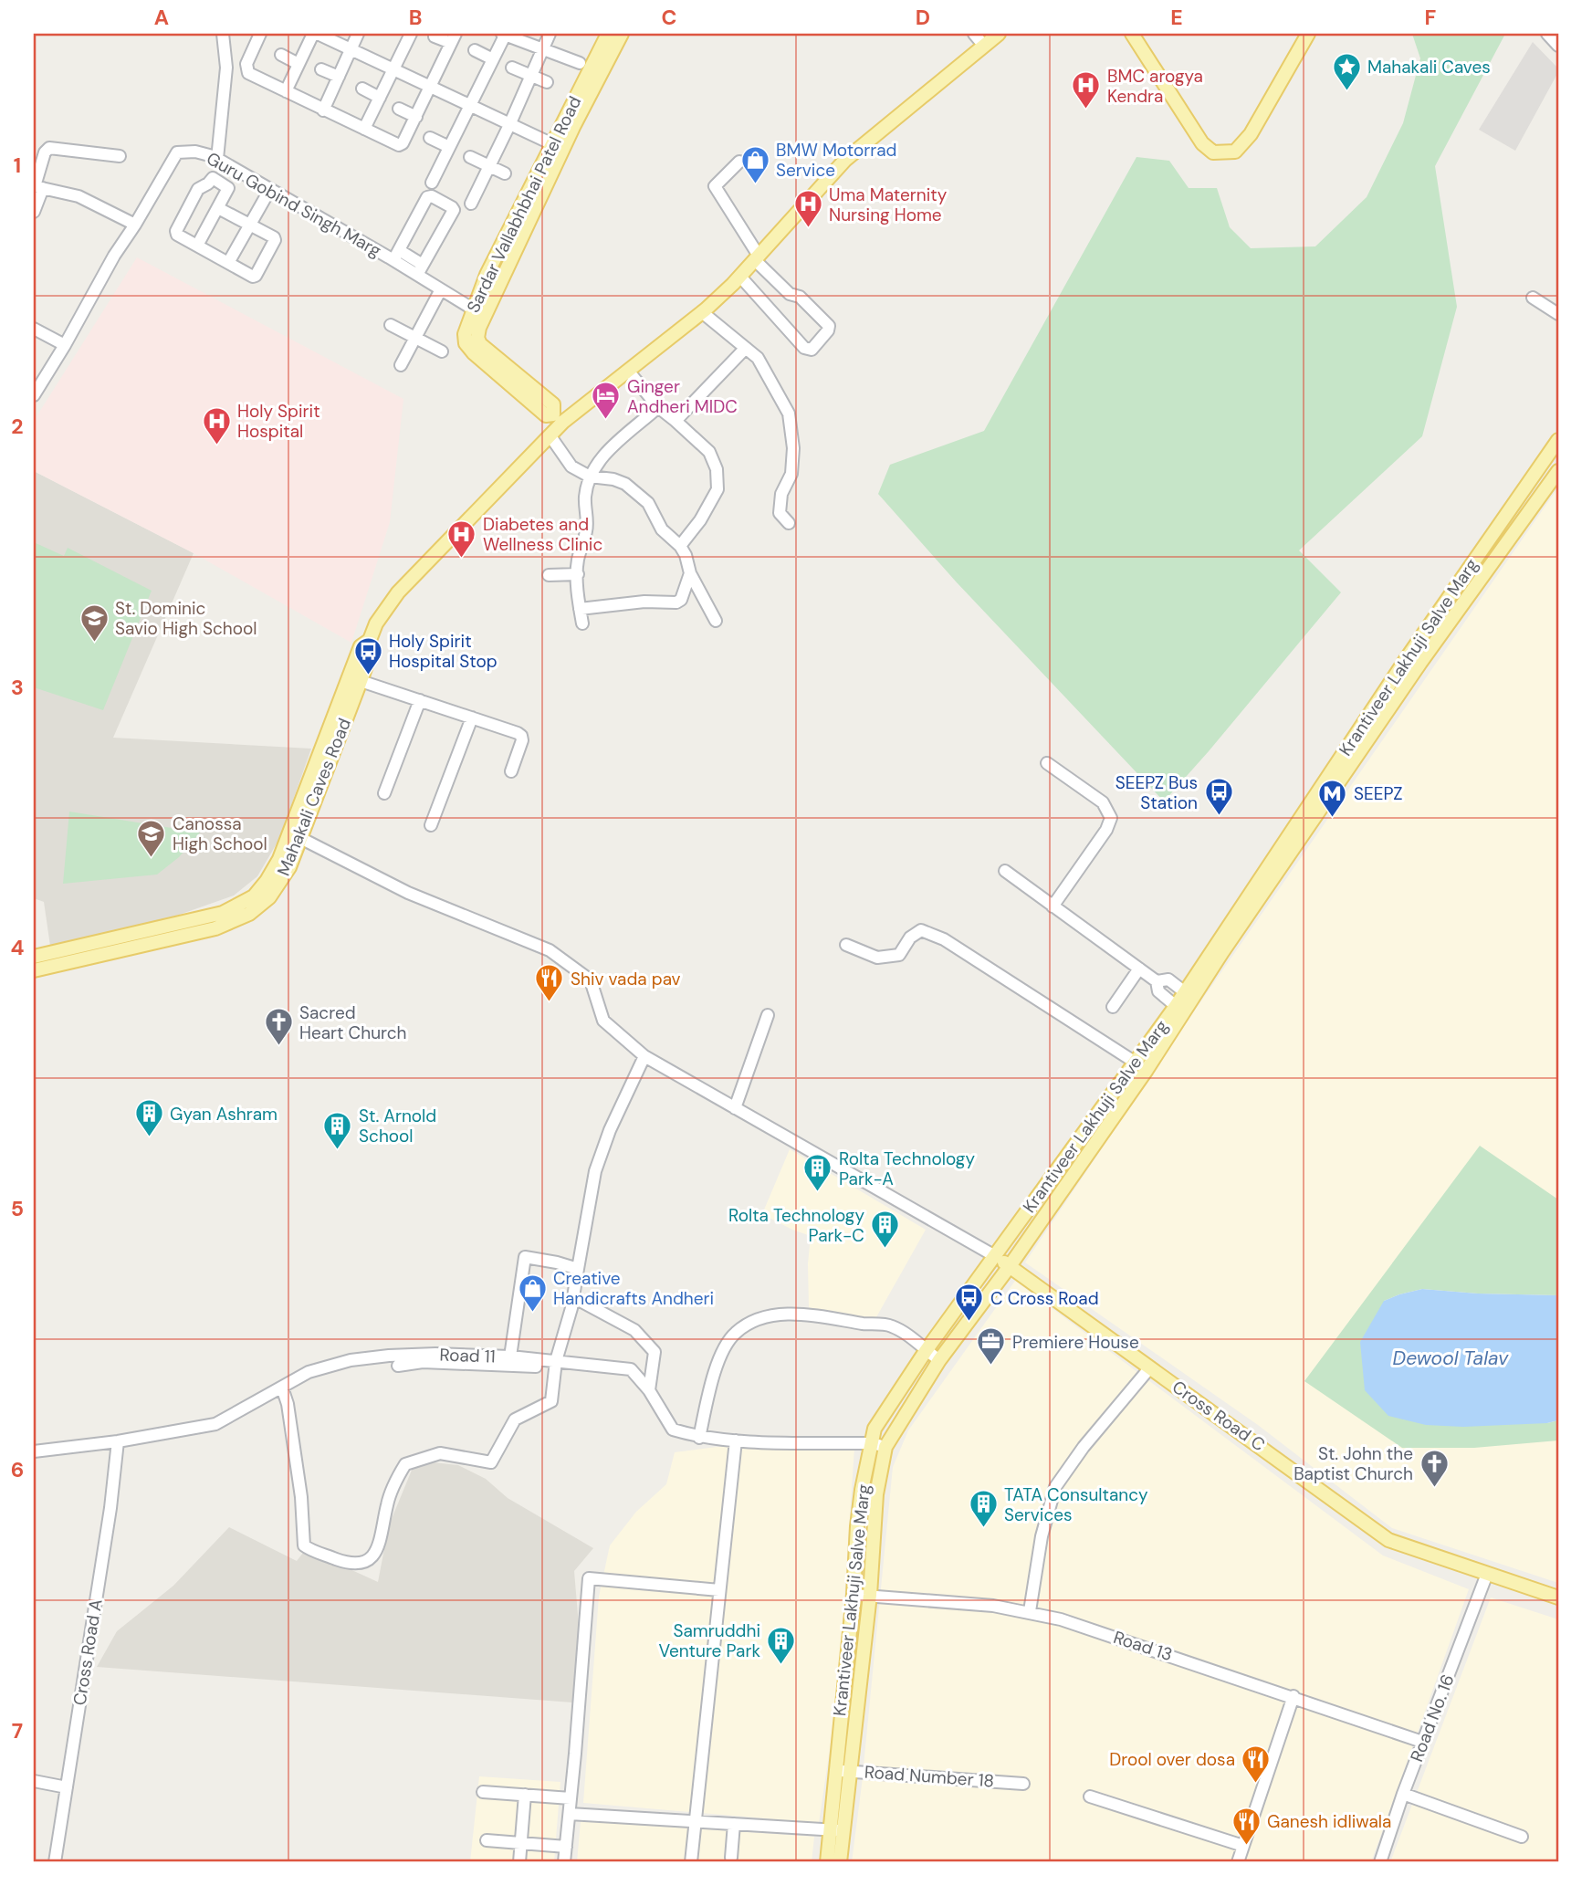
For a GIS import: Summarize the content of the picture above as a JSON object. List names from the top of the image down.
{
  "streets": {
    "main road": [
      "Sardar Vallabhbhai Patel Road",
      "Krantiveer Lakhuji Salve Marg",
      "Mahakali Caves Road",
      "Cross Road C"
    ],
    "street": [
      "Guru Gobind Singh Marg",
      "Road 11",
      "Road 13",
      "Cross Road A",
      "Road No. 16",
      "Road Number 18"
    ]
  },
  "crossings": [
    ["Guru Gobind Singh Marg", "Sardar Vallabhbhai Patel Road"],
    ["Sardar Vallabhbhai Patel Road", "Mahakali Caves Road"],
    ["Krantiveer Lakhuji Salve Marg", "Road 11"],
    ["Krantiveer Lakhuji Salve Marg", "Cross Road C"],
    ["Krantiveer Lakhuji Salve Marg", "Road 13"],
    ["Krantiveer Lakhuji Salve Marg", "Road Number 18"],
    ["Road 11", "Cross Road A"],
    ["Cross Road C", "Road No. 16"],
    ["Road 13", "Road No. 16"]
  ],
  "water": ["Dewool Talav"],
  "places": {
    "place": ["Mahakali Caves"],
    "hospital": [
      "BMC arogya Kendra",
      "Uma Maternity Nursing Home",
      "Holy Spirit Hospital",
      "Diabetes and Wellness Clinic"
    ],
    "shop": ["BMW Motorrad Service", "Creative Handicrafts Andheri"],
    "hotel": ["Ginger Andheri MIDC"],
    "school or university": ["St. Dominic Savio High School", "Canossa High School"],
    "bus stop": ["Holy Spirit Hospital Stop", "SEEPZ Bus Station", "C Cross Road"],
    "metro station": ["SEEPZ"],
    "restaurant": ["Shiv vada pav", "Drool over dosa", "Ganesh idliwala"],
    "church": ["Sacred Heart Church", "St. John the Baptist Church"],
    "building": [
      "Gyan Ashram",
      "St. Arnold School",
      "Rolta Technology Park-A",
      "Rolta Technology Park-C",
      "TATA Consultancy Services",
      "Samruddhi Venture Park"
    ],
    "office": ["Premiere House"]
  },
  "grid": {
    "columns": [
      "A",
      "B",
      "C",
      "D",
      "E",
      "F"
    ],
    "rows": [
      "1",
      "2",
      "3",
      "4",
      "5",
      "6",
      "7"
    ]
  }
}
